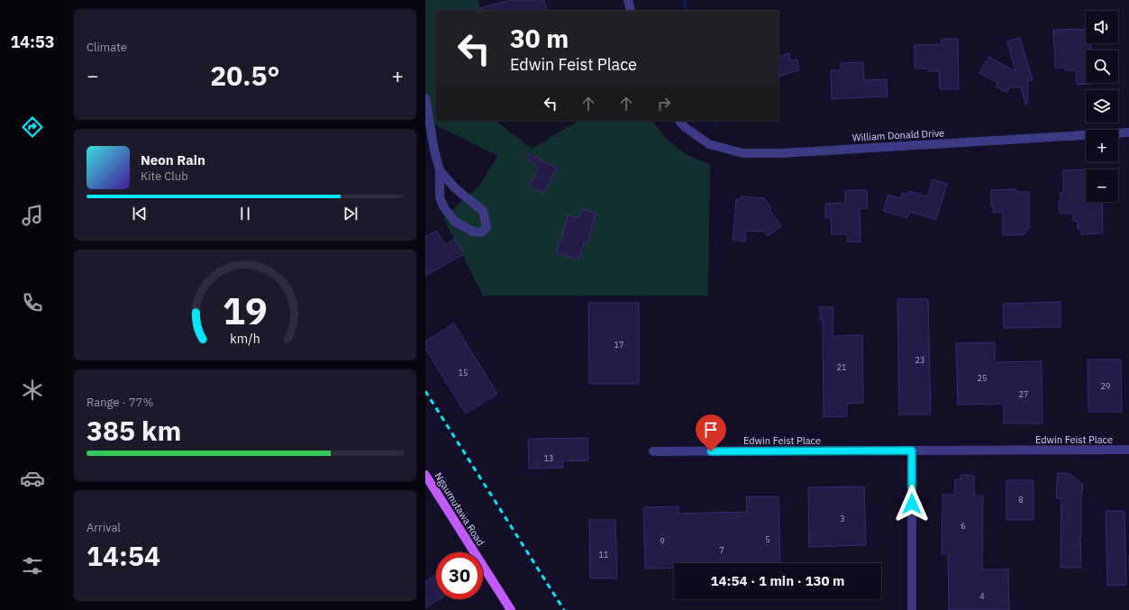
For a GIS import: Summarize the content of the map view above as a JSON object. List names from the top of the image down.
{
  "streets": {
    "main road": ["Ngaumutawa Road"],
    "street": ["William Donald Drive", "Edwin Feist Place"]
  },
  "house_numbers": [
    "17",
    "23",
    "21",
    "15",
    "25",
    "29",
    "27",
    "13",
    "8",
    "3",
    "6",
    "5",
    "9",
    "7",
    "11",
    "4"
  ],
  "page": {
    "tabs": "14:53",
    "tile": [
      "Climate",
      ["Range · 77%", "385 km"],
      ["Arrival", "14:54"]
    ],
    "map_buttons": ["+", "−"],
    "turn": ["30 m", "Edwin Feist Place"],
    "heat": ["−", "20.5°", "+"],
    "song": ["Neon Rain", "Kite Club"],
    "limit": "30",
    "trip": "14:54 · 1 min · 130 m",
    "gauge": ["19", "km/h"]
  }
}
